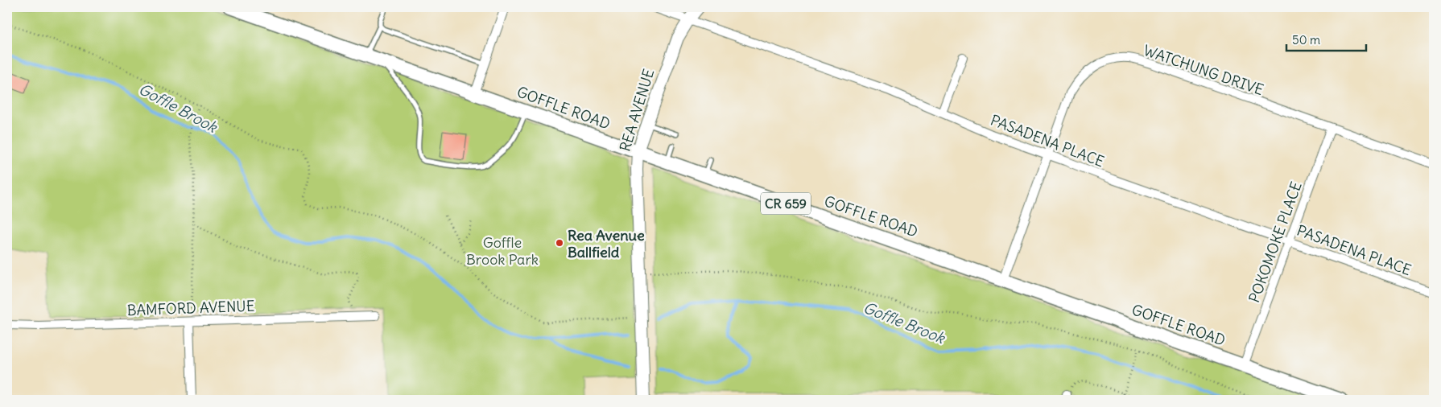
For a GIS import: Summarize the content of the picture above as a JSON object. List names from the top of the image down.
{
  "streets": {
    "main road": ["GOFFLE ROAD", "CR 659"],
    "street": [
      "WATCHUNG DRIVE",
      "REA AVENUE",
      "PASADENA PLACE",
      "POKOMOKE PLACE",
      "BAMFORD AVENUE"
    ]
  },
  "crossings": [
    ["WATCHUNG DRIVE", "GOFFLE ROAD"],
    ["WATCHUNG DRIVE", "PASADENA PLACE"],
    ["WATCHUNG DRIVE", "POKOMOKE PLACE"],
    ["GOFFLE ROAD", "REA AVENUE"],
    ["GOFFLE ROAD", "POKOMOKE PLACE"],
    ["REA AVENUE", "PASADENA PLACE"],
    ["PASADENA PLACE", "POKOMOKE PLACE"]
  ],
  "water": ["Goffle Brook"],
  "parks": ["Goffle Brook Park"],
  "places": ["Rea Avenue Ballfield"],
  "scale_bar": "50 m"
}
